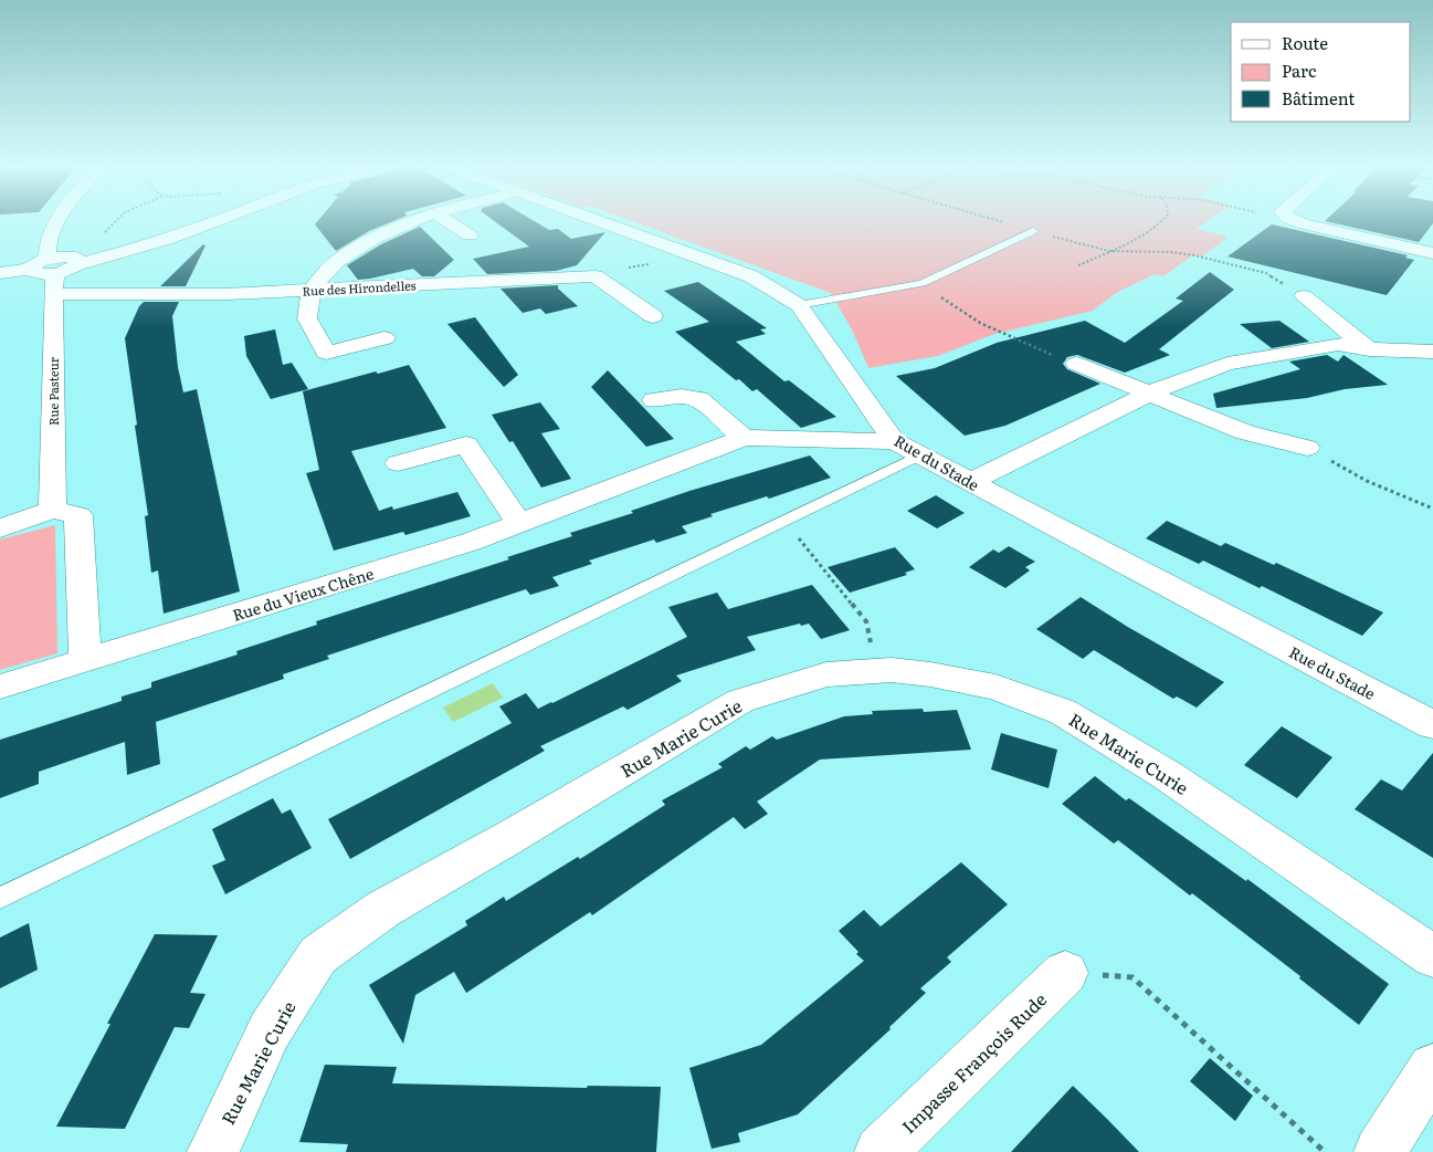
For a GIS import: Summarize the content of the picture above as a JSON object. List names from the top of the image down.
{
  "streets": {
    "street": [
      "Rue des Hirondelles",
      "Rue Pasteur",
      "Rue du Stade",
      "Rue du Vieux Chêne",
      "Rue Marie Curie",
      "Impasse François Rude"
    ]
  },
  "crossings": [
    ["Rue des Hirondelles", "Rue Pasteur"],
    ["Rue du Stade", "Rue du Vieux Chêne"]
  ],
  "legend": ["Route", "Parc", "Bâtiment"]
}
